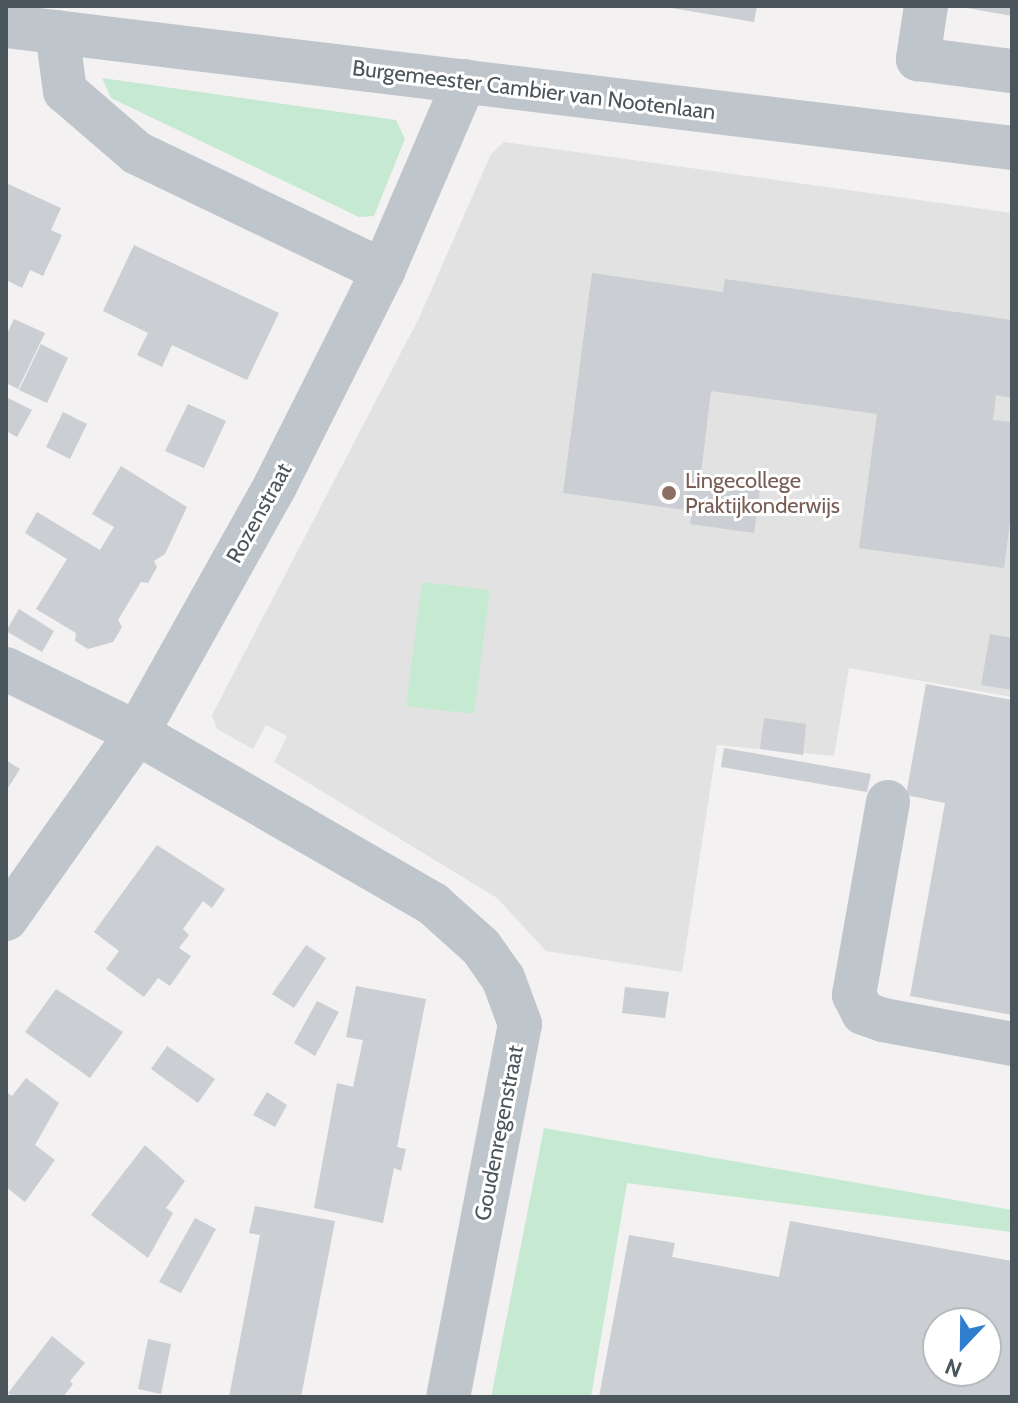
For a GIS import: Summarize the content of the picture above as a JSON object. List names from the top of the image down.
{
  "streets": {
    "street": ["Burgemeester Cambier van Nootenlaan", "Rozenstraat", "Goudenregenstraat"]
  },
  "crossings": [
    ["Burgemeester Cambier van Nootenlaan", "Rozenstraat"],
    ["Rozenstraat", "Goudenregenstraat"]
  ],
  "places": ["Lingecollege Praktijkonderwijs"],
  "north": "bottom"
}
